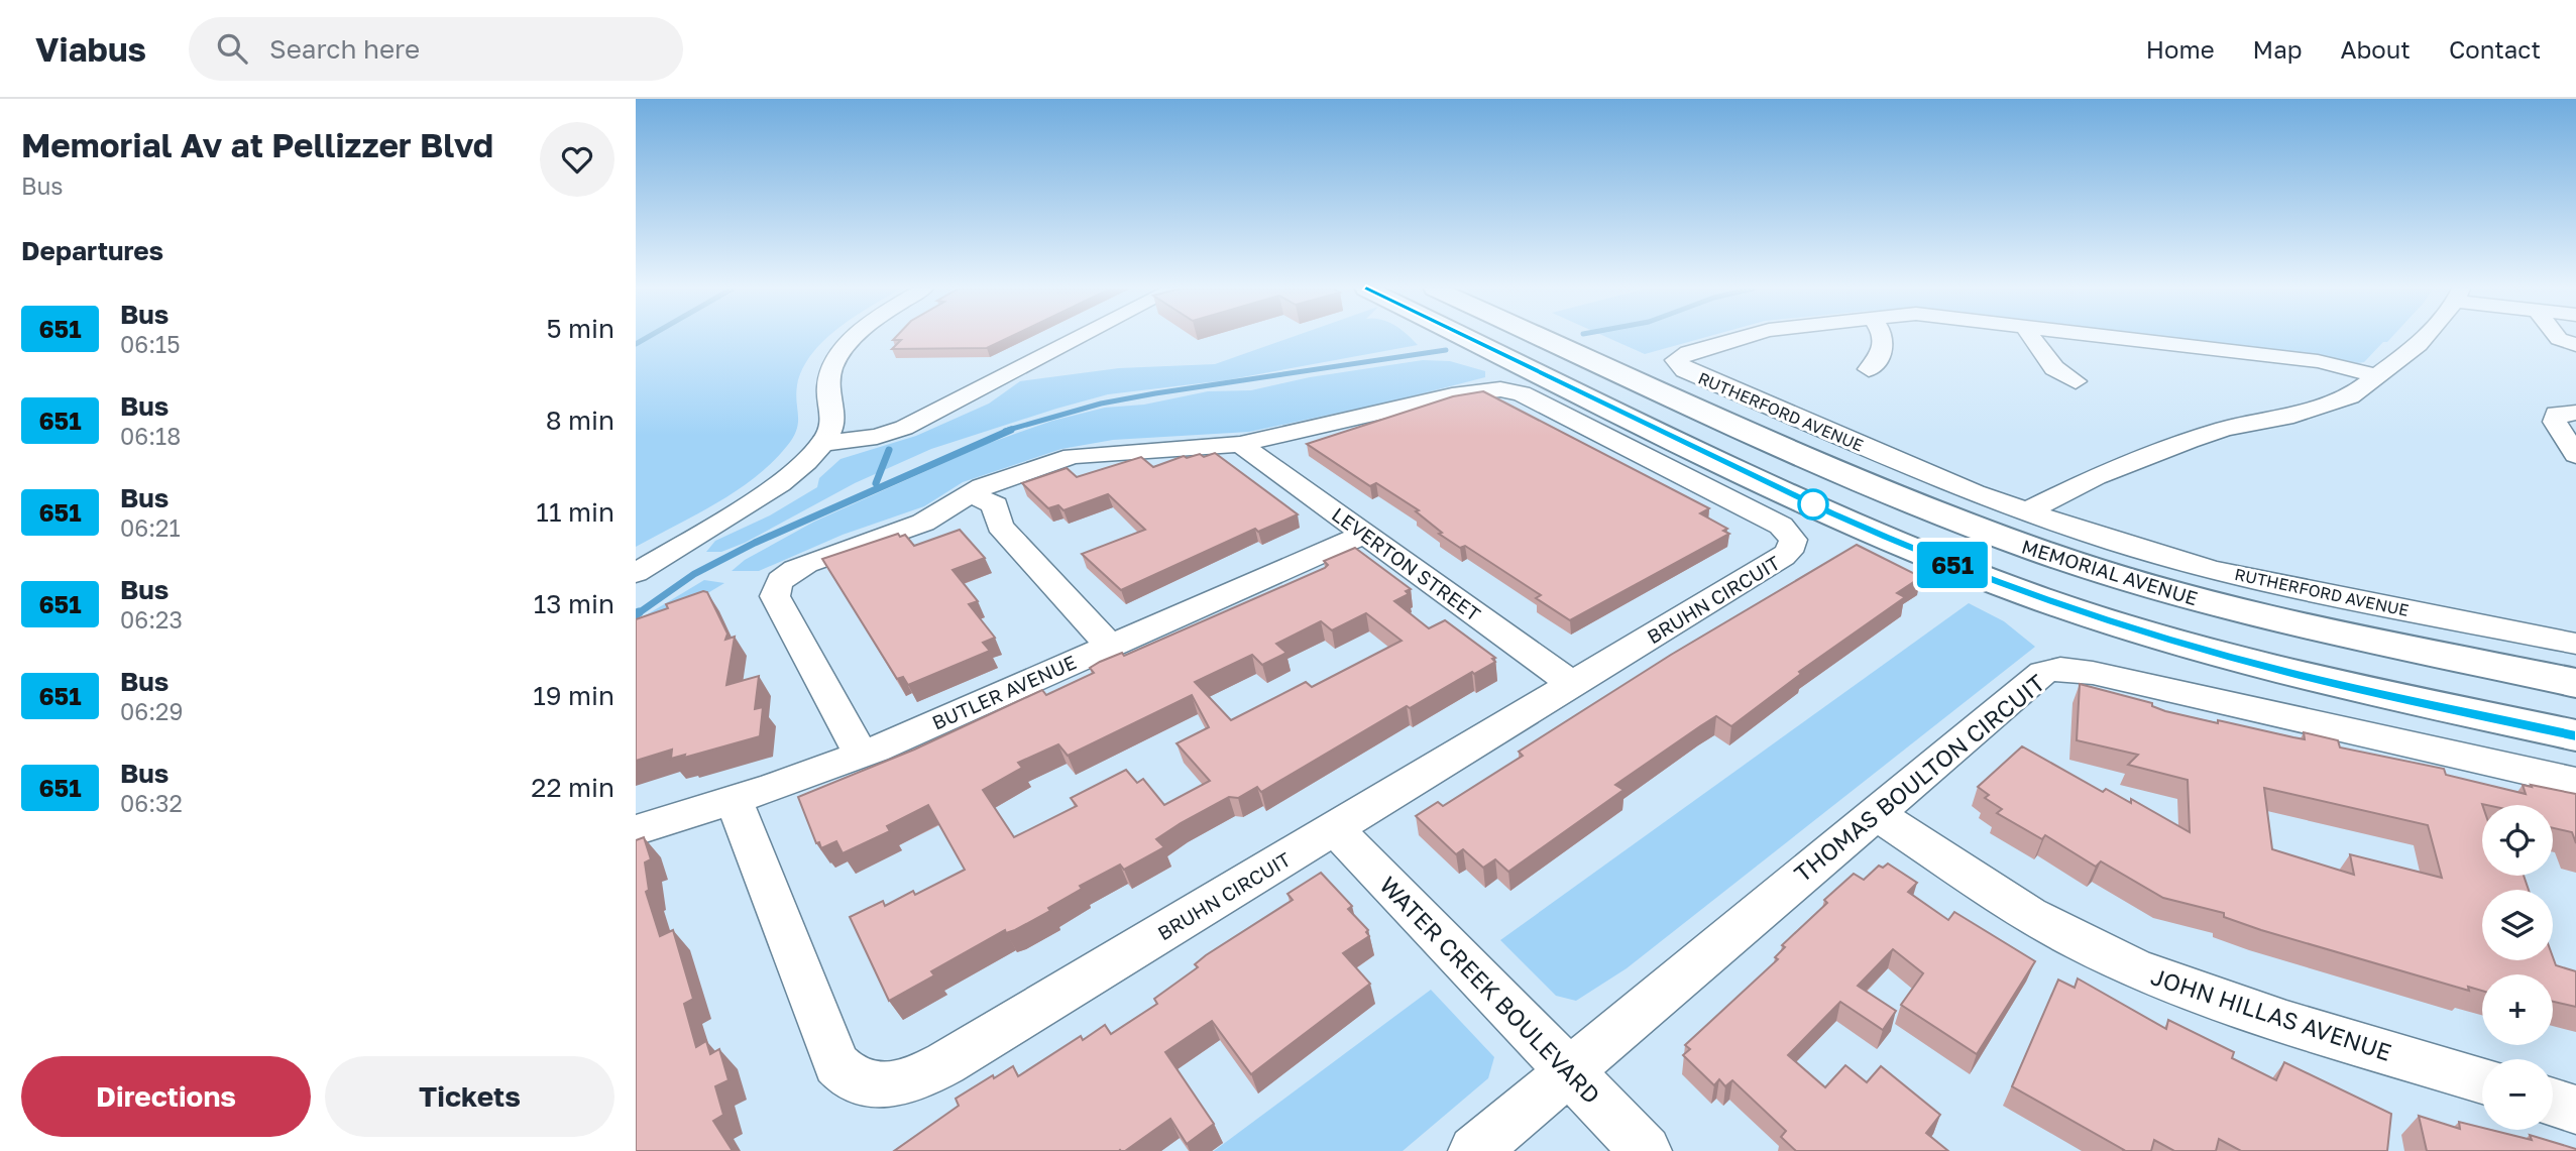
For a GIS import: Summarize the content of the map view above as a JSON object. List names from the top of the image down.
{
  "streets": {
    "main road": ["MEMORIAL AVENUE"],
    "street": [
      "RUTHERFORD AVENUE",
      "LEVERTON STREET",
      "BRUHN CIRCUIT",
      "BUTLER AVENUE",
      "THOMAS BOULTON CIRCUIT",
      "WATER CREEK BOULEVARD",
      "JOHN HILLAS AVENUE"
    ]
  },
  "crossings": [
    ["LEVERTON STREET", "BRUHN CIRCUIT"],
    ["LEVERTON STREET", "BUTLER AVENUE"],
    ["BRUHN CIRCUIT", "BUTLER AVENUE"],
    ["BRUHN CIRCUIT", "WATER CREEK BOULEVARD"],
    ["THOMAS BOULTON CIRCUIT", "WATER CREEK BOULEVARD"],
    ["THOMAS BOULTON CIRCUIT", "JOHN HILLAS AVENUE"]
  ],
  "lines": ["bus line 651"],
  "page": {
    "header": "Viabus",
    "search": "Search here",
    "nav": [
      "Home",
      "Map",
      "About",
      "Contact"
    ],
    "heading": [
      ["Memorial Av at Pellizzer Blvd", "Bus"],
      "Departures"
    ],
    "on_map": "651",
    "list": [
      {
        "mark": "651",
        "name": "Bus",
        "note": "06:15",
        "value": "5 min"
      },
      {
        "mark": "651",
        "name": "Bus",
        "note": "06:18",
        "value": "8 min"
      },
      {
        "mark": "651",
        "name": "Bus",
        "note": "06:21",
        "value": "11 min"
      },
      {
        "mark": "651",
        "name": "Bus",
        "note": "06:23",
        "value": "13 min"
      },
      {
        "mark": "651",
        "name": "Bus",
        "note": "06:29",
        "value": "19 min"
      },
      {
        "mark": "651",
        "name": "Bus",
        "note": "06:32",
        "value": "22 min"
      }
    ],
    "map_buttons": ["+", "−"],
    "buttons": ["Directions", "Tickets"]
  }
}
